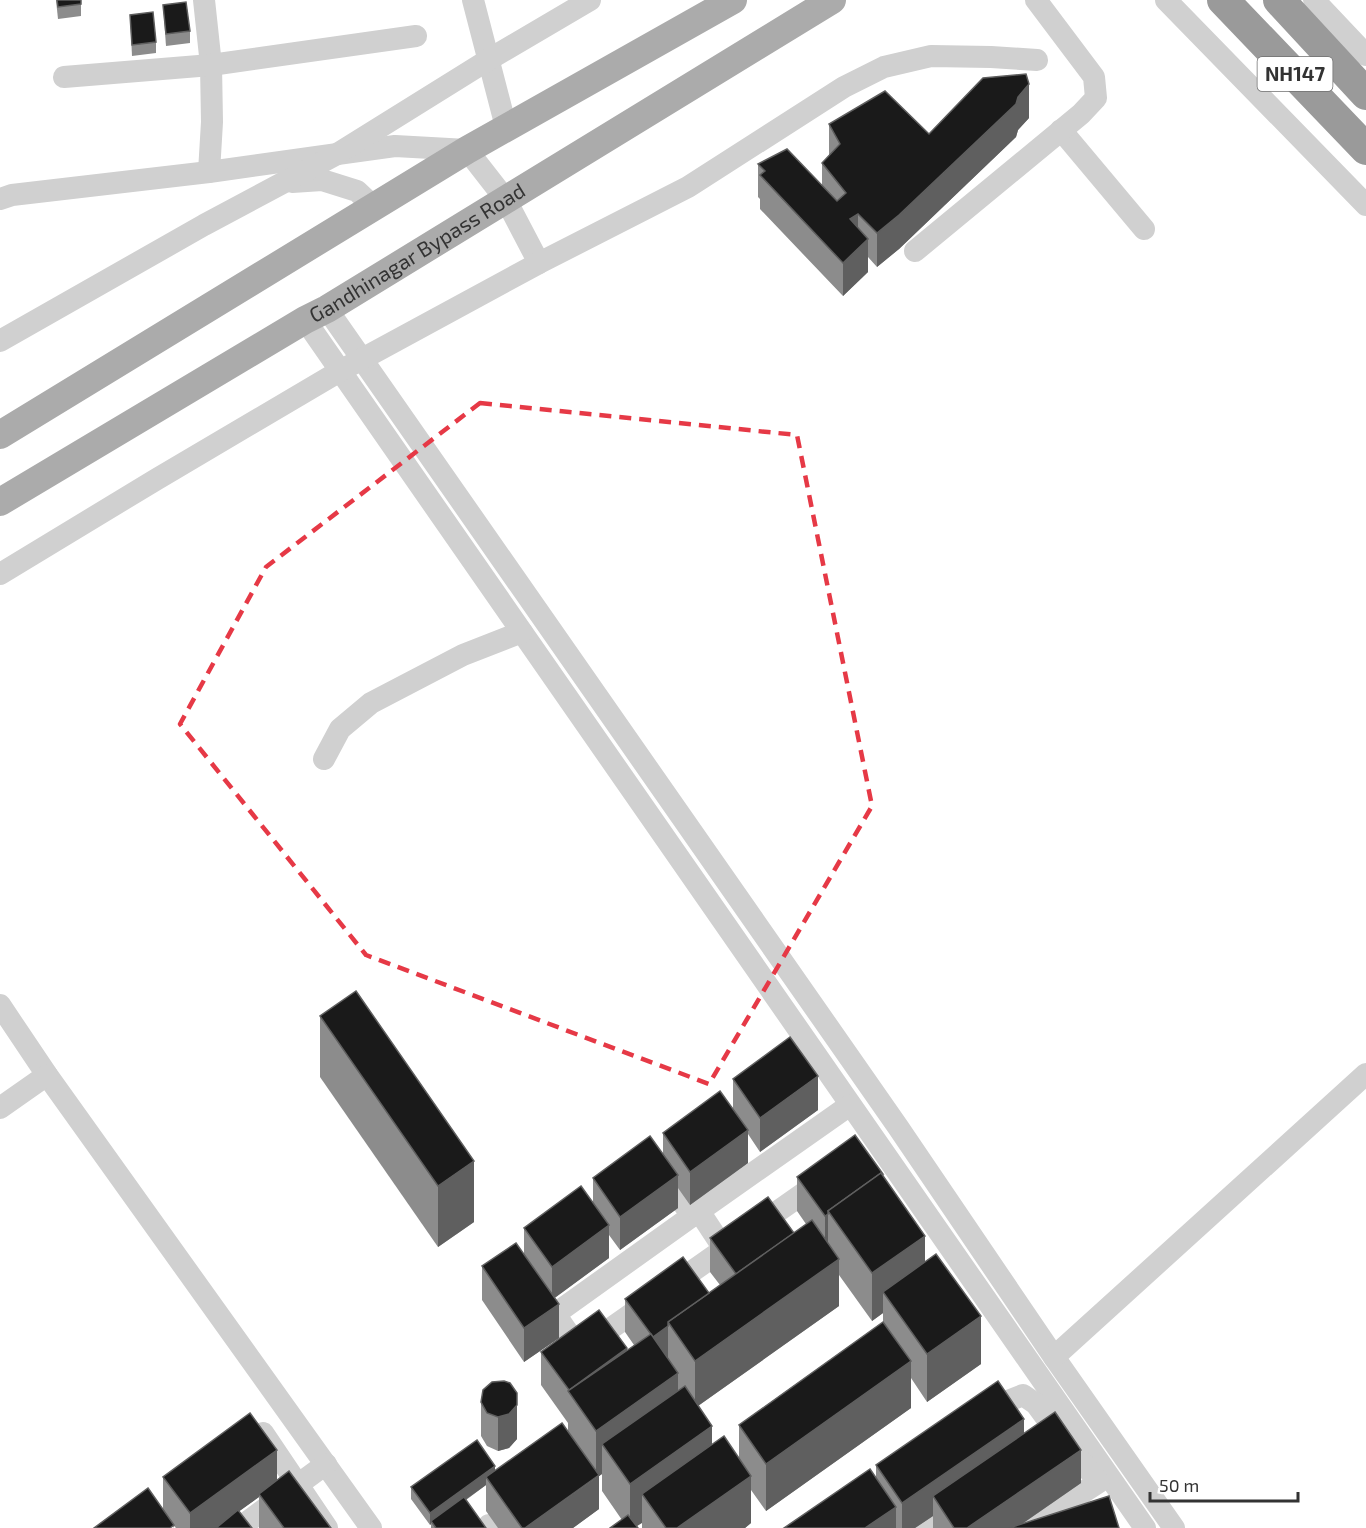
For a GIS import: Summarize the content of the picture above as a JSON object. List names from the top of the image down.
{
  "streets": {
    "highway": ["NH147"],
    "main road": ["Gandhinagar Bypass Road"]
  },
  "scale_bar": "50 m"
}
